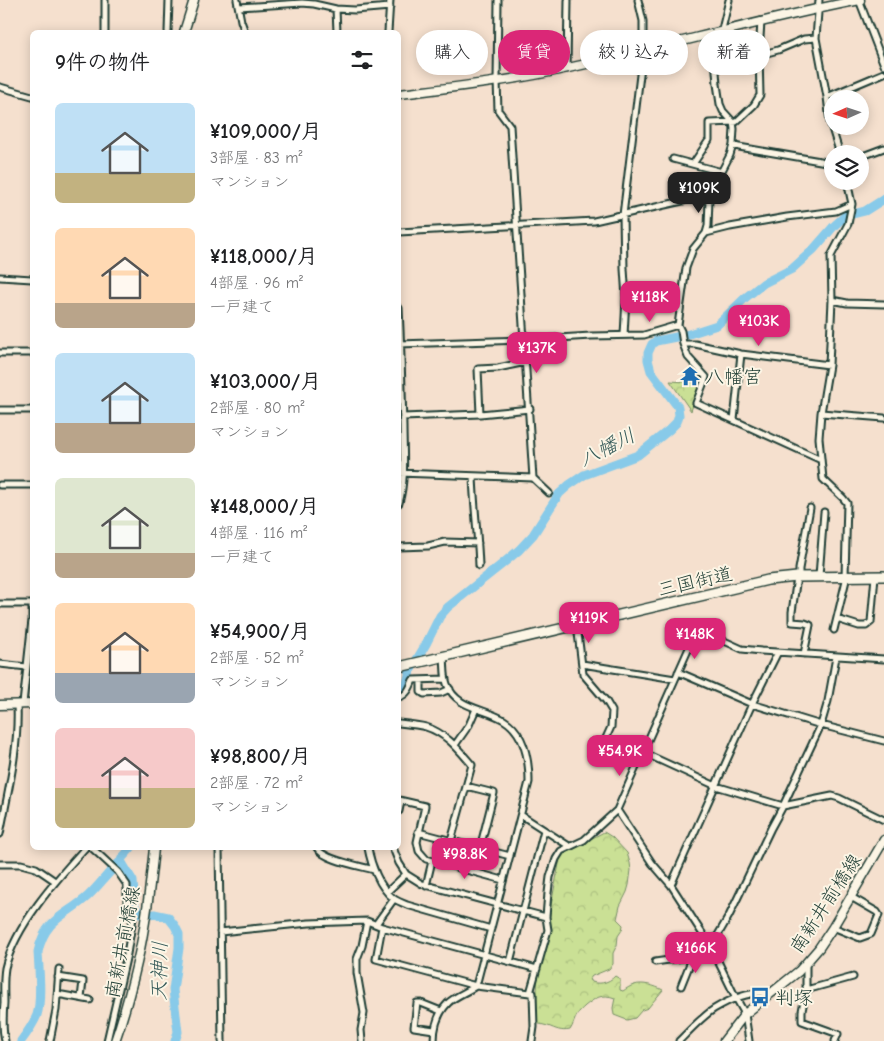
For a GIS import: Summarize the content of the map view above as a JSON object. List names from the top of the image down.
{
  "streets": {
    "main road": ["三国街道"],
    "street": ["南新井前橋線"]
  },
  "water": ["八幡川", "天神川"],
  "places": {
    "temple": ["八幡宮"],
    "bus stop": ["判塚"]
  },
  "north": "left",
  "page": {
    "chip": [
      "購入",
      "賃貸",
      "絞り込み",
      "新着"
    ],
    "heading": "9件の物件",
    "list": [
      {
        "name": "¥109,000/月",
        "note": "3部屋 · 83 m² · マンション"
      },
      {
        "name": "¥118,000/月",
        "note": "4部屋 · 96 m² · 一戸建て"
      },
      {
        "name": "¥103,000/月",
        "note": "2部屋 · 80 m² · マンション"
      },
      {
        "name": "¥148,000/月",
        "note": "4部屋 · 116 m² · 一戸建て"
      },
      {
        "name": "¥54,900/月",
        "note": "2部屋 · 52 m² · マンション"
      },
      {
        "name": "¥98,800/月",
        "note": "2部屋 · 72 m² · マンション"
      }
    ],
    "price": [
      "¥109K",
      "¥118K",
      "¥103K",
      "¥137K",
      "¥119K",
      "¥148K",
      "¥54.9K",
      "¥98.8K",
      "¥166K"
    ]
  }
}
